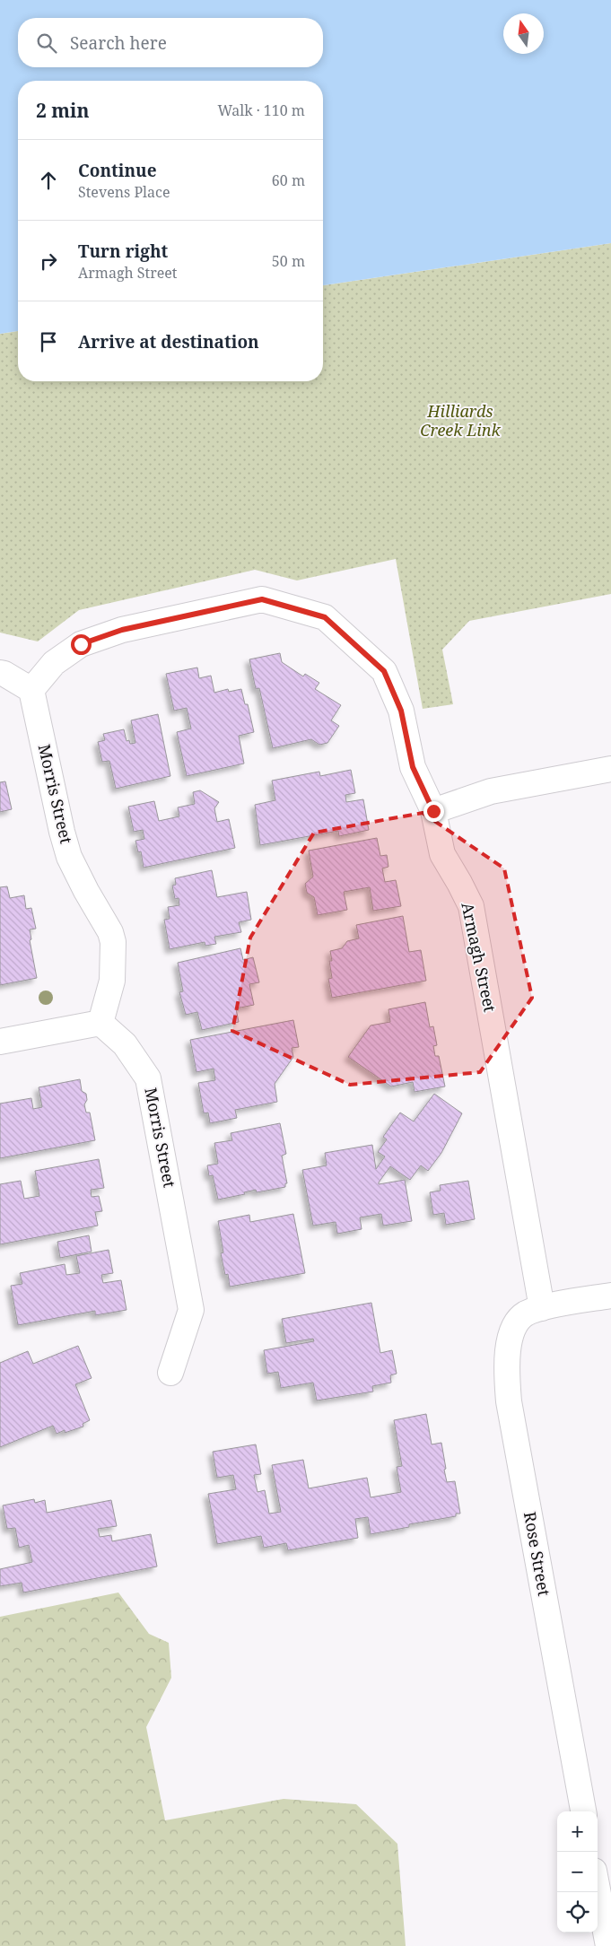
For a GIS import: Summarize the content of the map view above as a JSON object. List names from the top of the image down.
{
  "streets": {
    "street": ["Morris Street", "Armagh Street", "Rose Street"]
  },
  "crossings": [
    ["Morris Street", "Armagh Street"],
    ["Armagh Street", "Rose Street"]
  ],
  "parks": ["Hilliards Creek Link"],
  "north": "top",
  "page": {
    "search": "Search here",
    "heading": ["2 min", "Walk · 110 m"],
    "list": [
      ["Continue", "Stevens Place", "60 m"],
      ["Turn right", "Armagh Street", "50 m"],
      "Arrive at destination"
    ],
    "map_buttons": ["+", "−"]
  }
}
